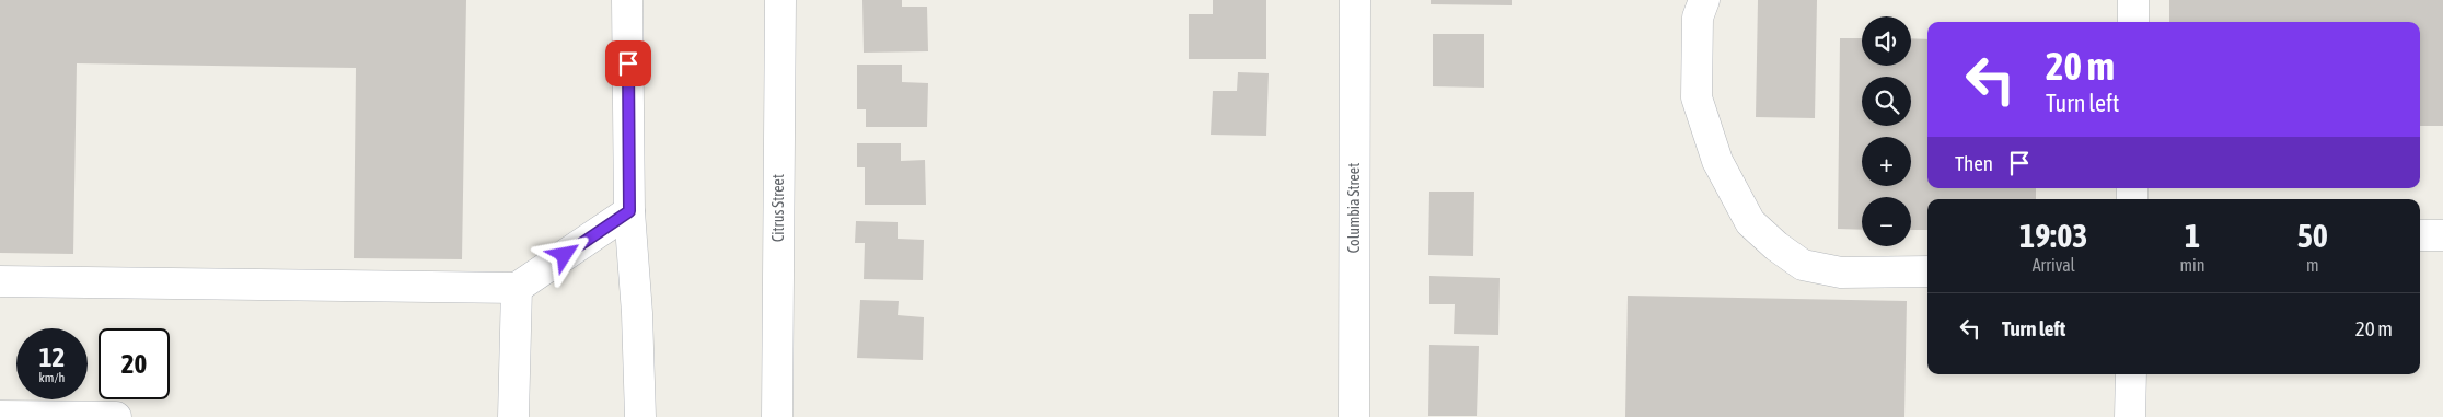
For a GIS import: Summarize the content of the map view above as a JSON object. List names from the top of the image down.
{
  "streets": {
    "street": ["Citrus Street", "Columbia Street"]
  },
  "page": {
    "map_buttons": ["+", "−"],
    "turn": ["20 m", "Turn left"],
    "then": "Then",
    "eta": [
      "19:03",
      "Arrival",
      "1",
      "min",
      "50",
      "m"
    ],
    "list": [
      {
        "name": "Turn left",
        "value": "20 m"
      }
    ],
    "speed": "12 km/h",
    "limit": "20"
  }
}
